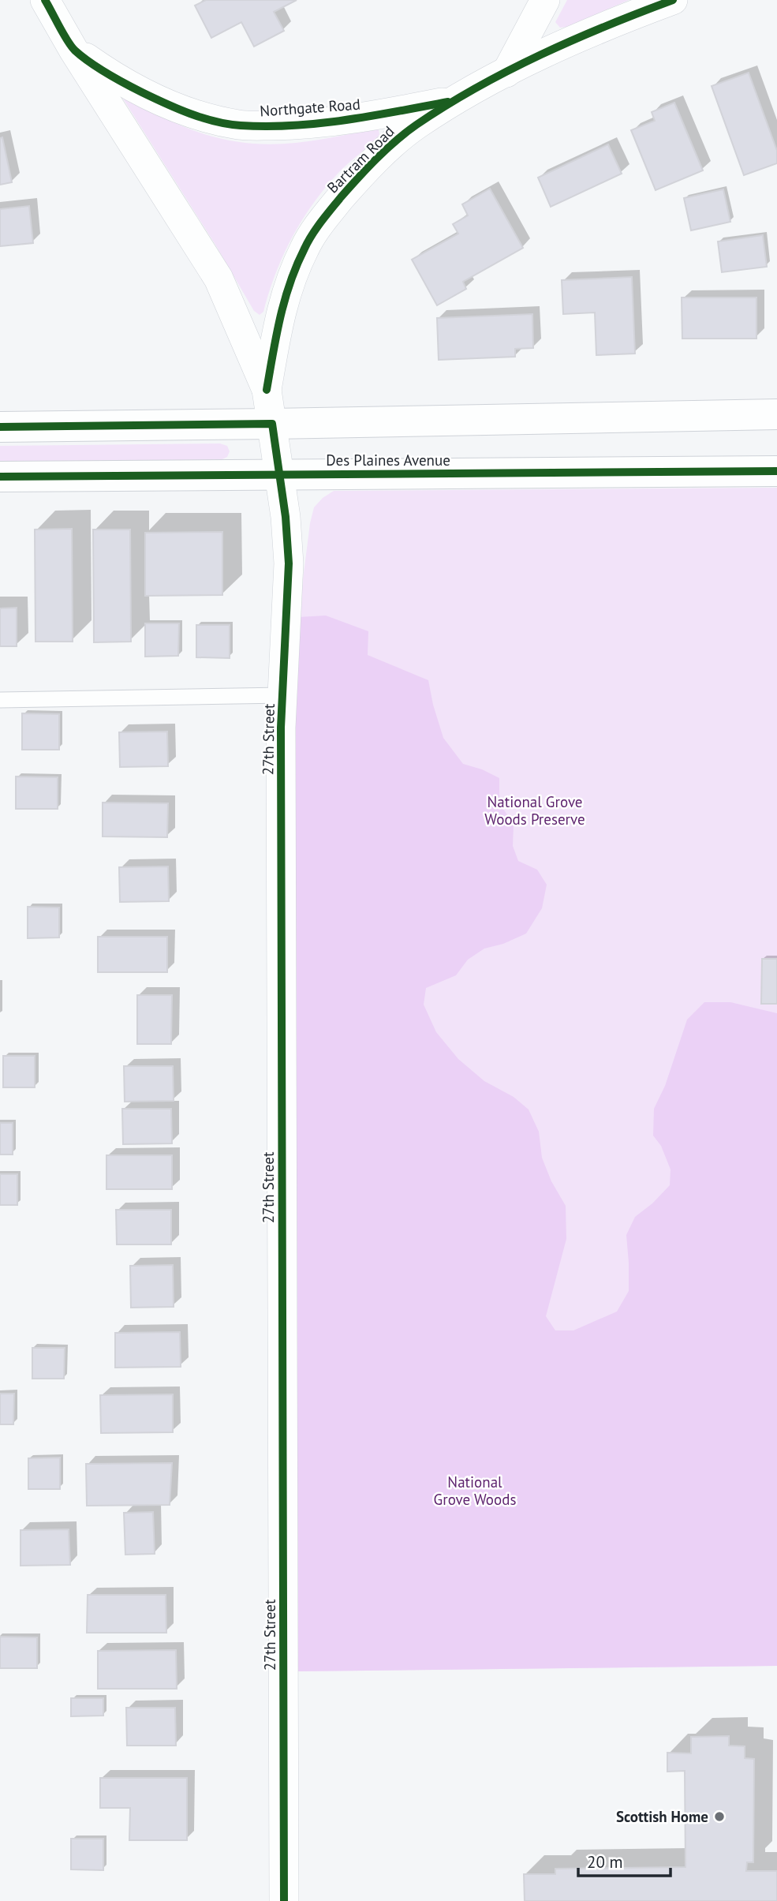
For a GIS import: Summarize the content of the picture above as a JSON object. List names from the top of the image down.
{
  "streets": {
    "street": [
      "Northgate Road",
      "Bartram Road",
      "Des Plaines Avenue",
      "27th Street"
    ]
  },
  "crossings": [
    ["Northgate Road", "Bartram Road"],
    ["Des Plaines Avenue", "27th Street"]
  ],
  "parks": ["National Grove Woods Preserve", "National Grove Woods"],
  "places": ["Scottish Home"],
  "scale_bar": "20 m"
}
